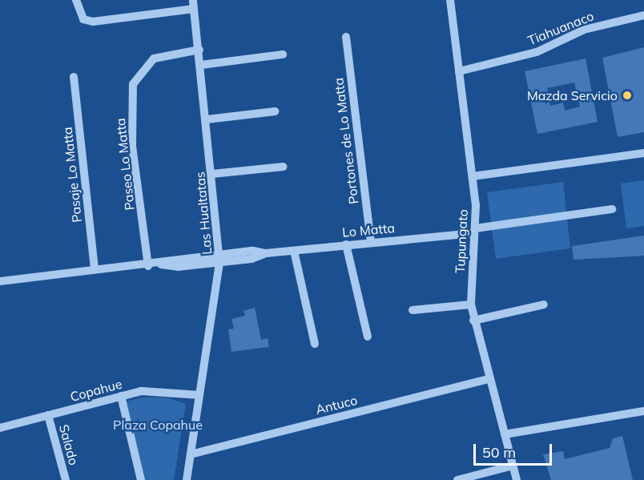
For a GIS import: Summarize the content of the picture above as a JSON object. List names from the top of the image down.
{
  "streets": {
    "street": [
      "Tiahuanaco",
      "Portones de Lo Matta",
      "Paseo Lo Matta",
      "Pasaje Lo Matta",
      "Las Hualtatas",
      "Lo Matta",
      "Tupungato",
      "Copahue",
      "Antuco",
      "Salado"
    ]
  },
  "crossings": [
    ["Tiahuanaco", "Tupungato"],
    ["Portones de Lo Matta", "Lo Matta"],
    ["Paseo Lo Matta", "Las Hualtatas"],
    ["Paseo Lo Matta", "Lo Matta"],
    ["Pasaje Lo Matta", "Lo Matta"],
    ["Las Hualtatas", "Lo Matta"],
    ["Las Hualtatas", "Copahue"],
    ["Las Hualtatas", "Antuco"],
    ["Lo Matta", "Tupungato"],
    ["Tupungato", "Antuco"],
    ["Copahue", "Salado"]
  ],
  "parks": ["Plaza Copahue"],
  "places": ["Mazda Servicio"],
  "scale_bar": "50 m"
}
